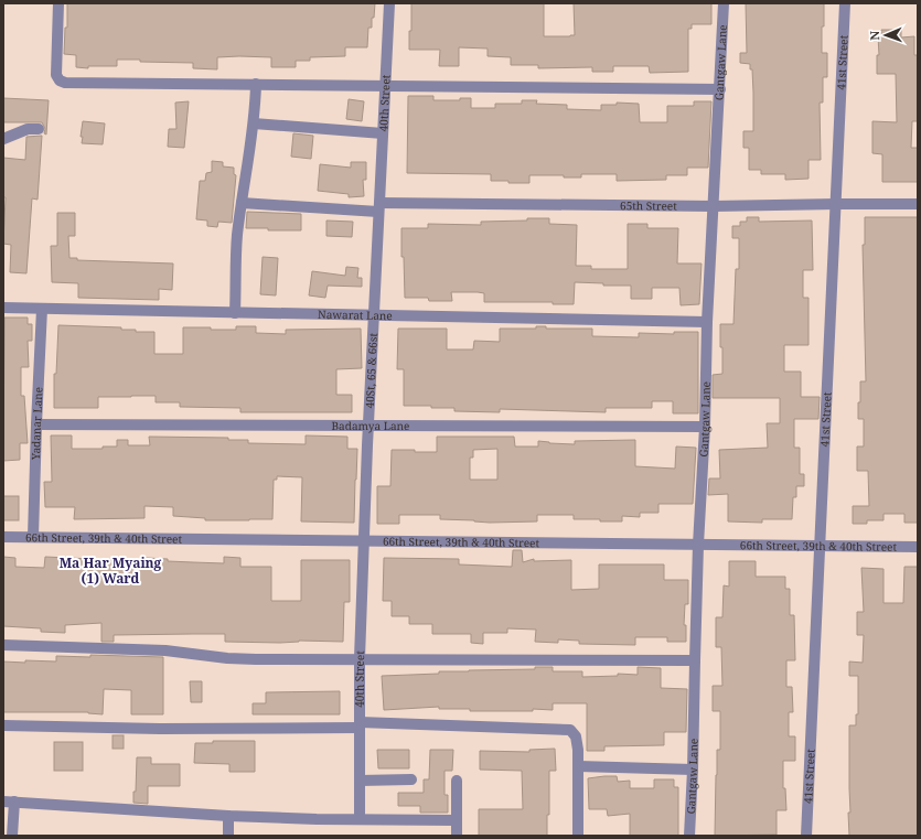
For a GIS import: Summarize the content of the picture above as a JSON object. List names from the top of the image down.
{
  "streets": {
    "street": [
      "Gantgaw Lane",
      "41st Street",
      "40th Street",
      "65th Street",
      "Nawarat Lane",
      "40St, 65 & 66st",
      "Yadanar Lane",
      "Badamya Lane",
      "66th Street, 39th & 40th Street"
    ]
  },
  "crossings": [
    ["Gantgaw Lane", "65th Street"],
    ["Gantgaw Lane", "Nawarat Lane"],
    ["Gantgaw Lane", "Badamya Lane"],
    ["Gantgaw Lane", "66th Street, 39th & 40th Street"],
    ["41st Street", "65th Street"],
    ["41st Street", "66th Street, 39th & 40th Street"],
    ["40th Street", "65th Street"],
    ["40th Street", "40St, 65 & 66st"],
    ["40th Street", "66th Street, 39th & 40th Street"],
    ["65th Street", "40St, 65 & 66st"],
    ["Nawarat Lane", "40St, 65 & 66st"],
    ["Nawarat Lane", "Yadanar Lane"],
    ["40St, 65 & 66st", "Badamya Lane"],
    ["40St, 65 & 66st", "66th Street, 39th & 40th Street"],
    ["Yadanar Lane", "Badamya Lane"],
    ["Yadanar Lane", "66th Street, 39th & 40th Street"]
  ],
  "districts": ["Ma Har Myaing (1) Ward"],
  "north": "left"
}
